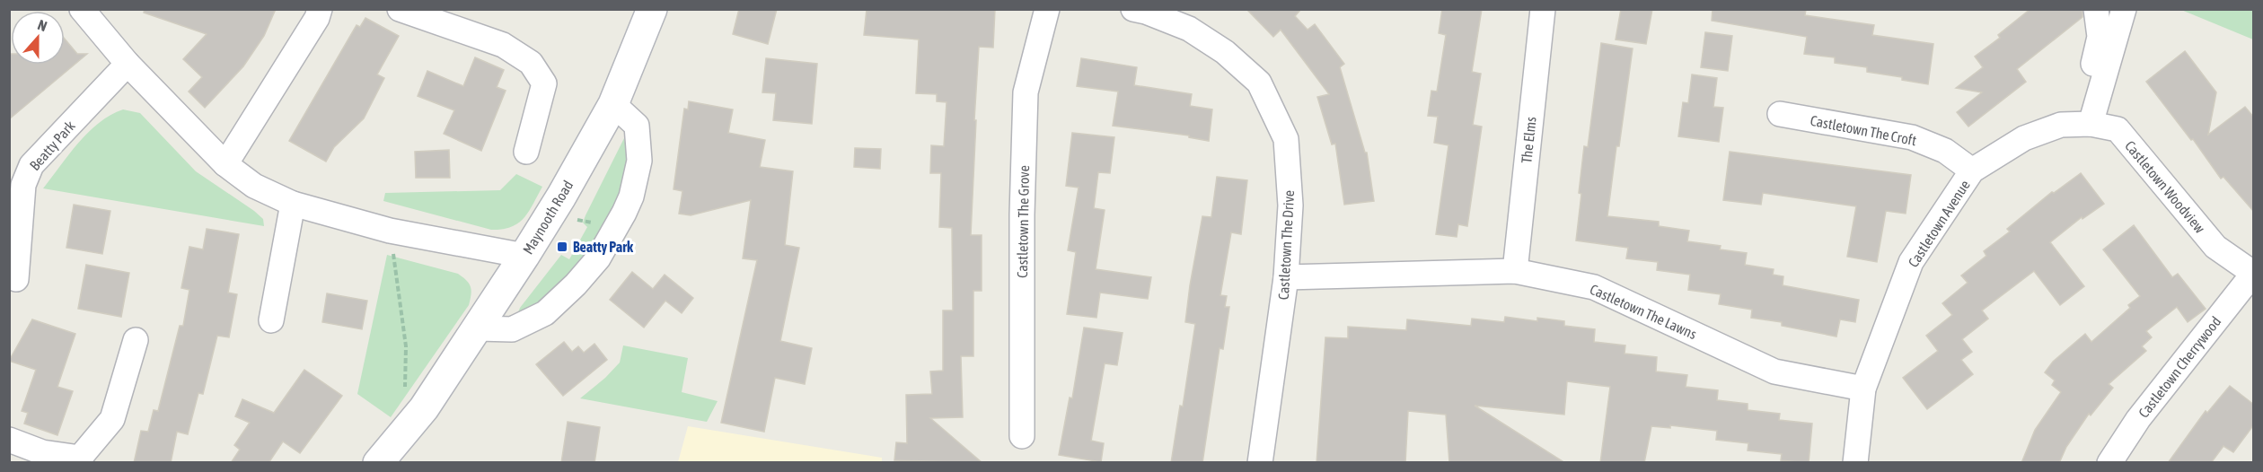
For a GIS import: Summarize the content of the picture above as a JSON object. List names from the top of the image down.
{
  "streets": {
    "main road": ["Maynooth Road"],
    "street": [
      "Castletown The Croft",
      "The Elms",
      "Beatty Park",
      "Castletown Woodview",
      "Castletown The Grove",
      "Castletown Avenue",
      "Castletown The Drive",
      "Castletown The Lawns",
      "Castletown Cherrywood"
    ]
  },
  "crossings": [
    ["Castletown The Croft", "Castletown Avenue"],
    ["The Elms", "Castletown The Lawns"],
    ["Castletown Woodview", "Castletown Avenue"],
    ["Castletown Woodview", "Castletown Cherrywood"],
    ["Castletown Avenue", "Castletown The Lawns"],
    ["Castletown The Drive", "Castletown The Lawns"]
  ],
  "places": {
    "transit": ["Beatty Park"]
  },
  "north": "top"
}
